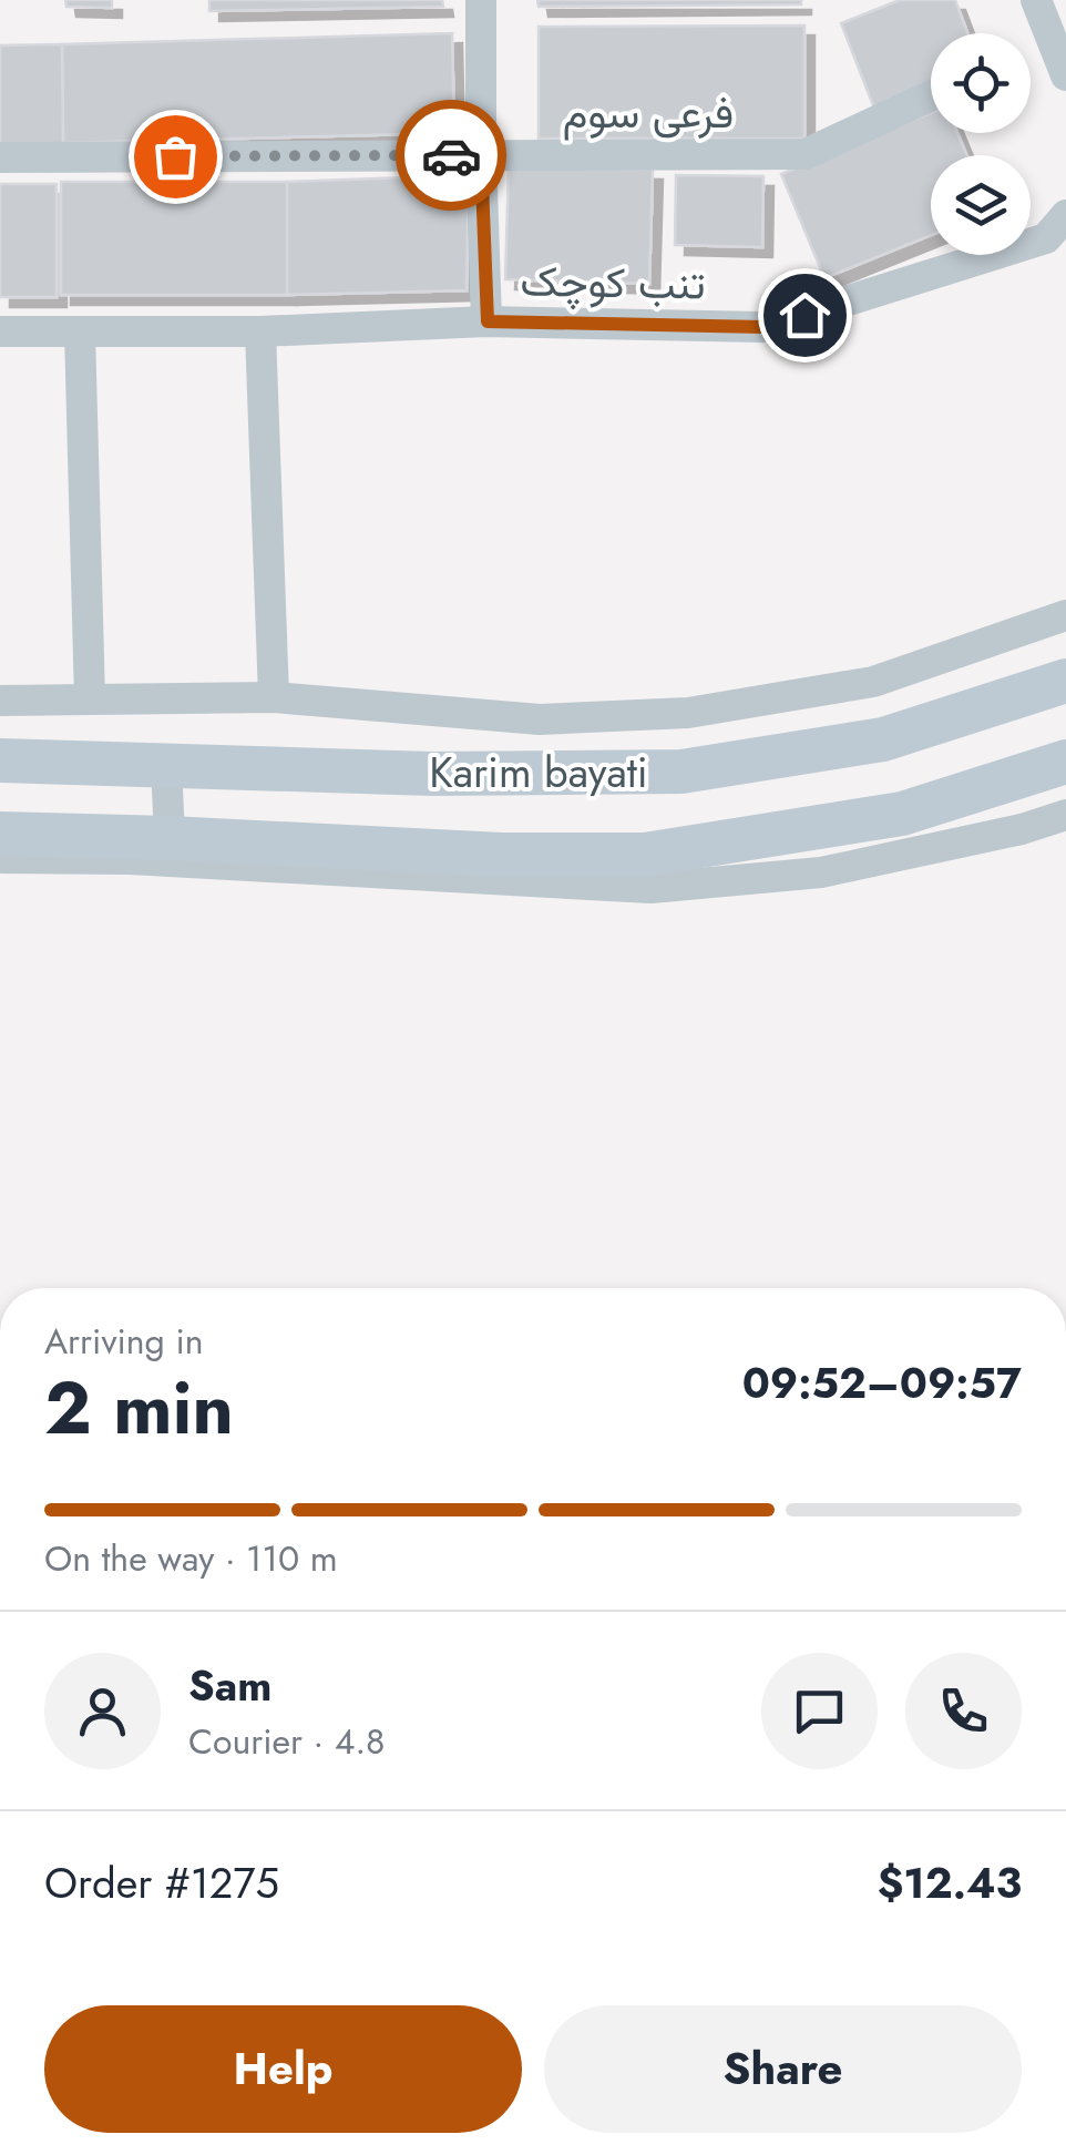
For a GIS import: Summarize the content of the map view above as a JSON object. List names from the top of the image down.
{
  "streets": {
    "main road": ["Karim bayati"],
    "street": ["فرعی سوم", "تنب کوچک"]
  },
  "page": {
    "heading": ["2 min", "Arriving in", "09:52–09:57"],
    "panel": [
      "Sam",
      "Courier · 4.8",
      "Order #1275",
      "$12.43"
    ],
    "bar": "On the way · 110 m",
    "buttons": ["Help", "Share"]
  }
}
